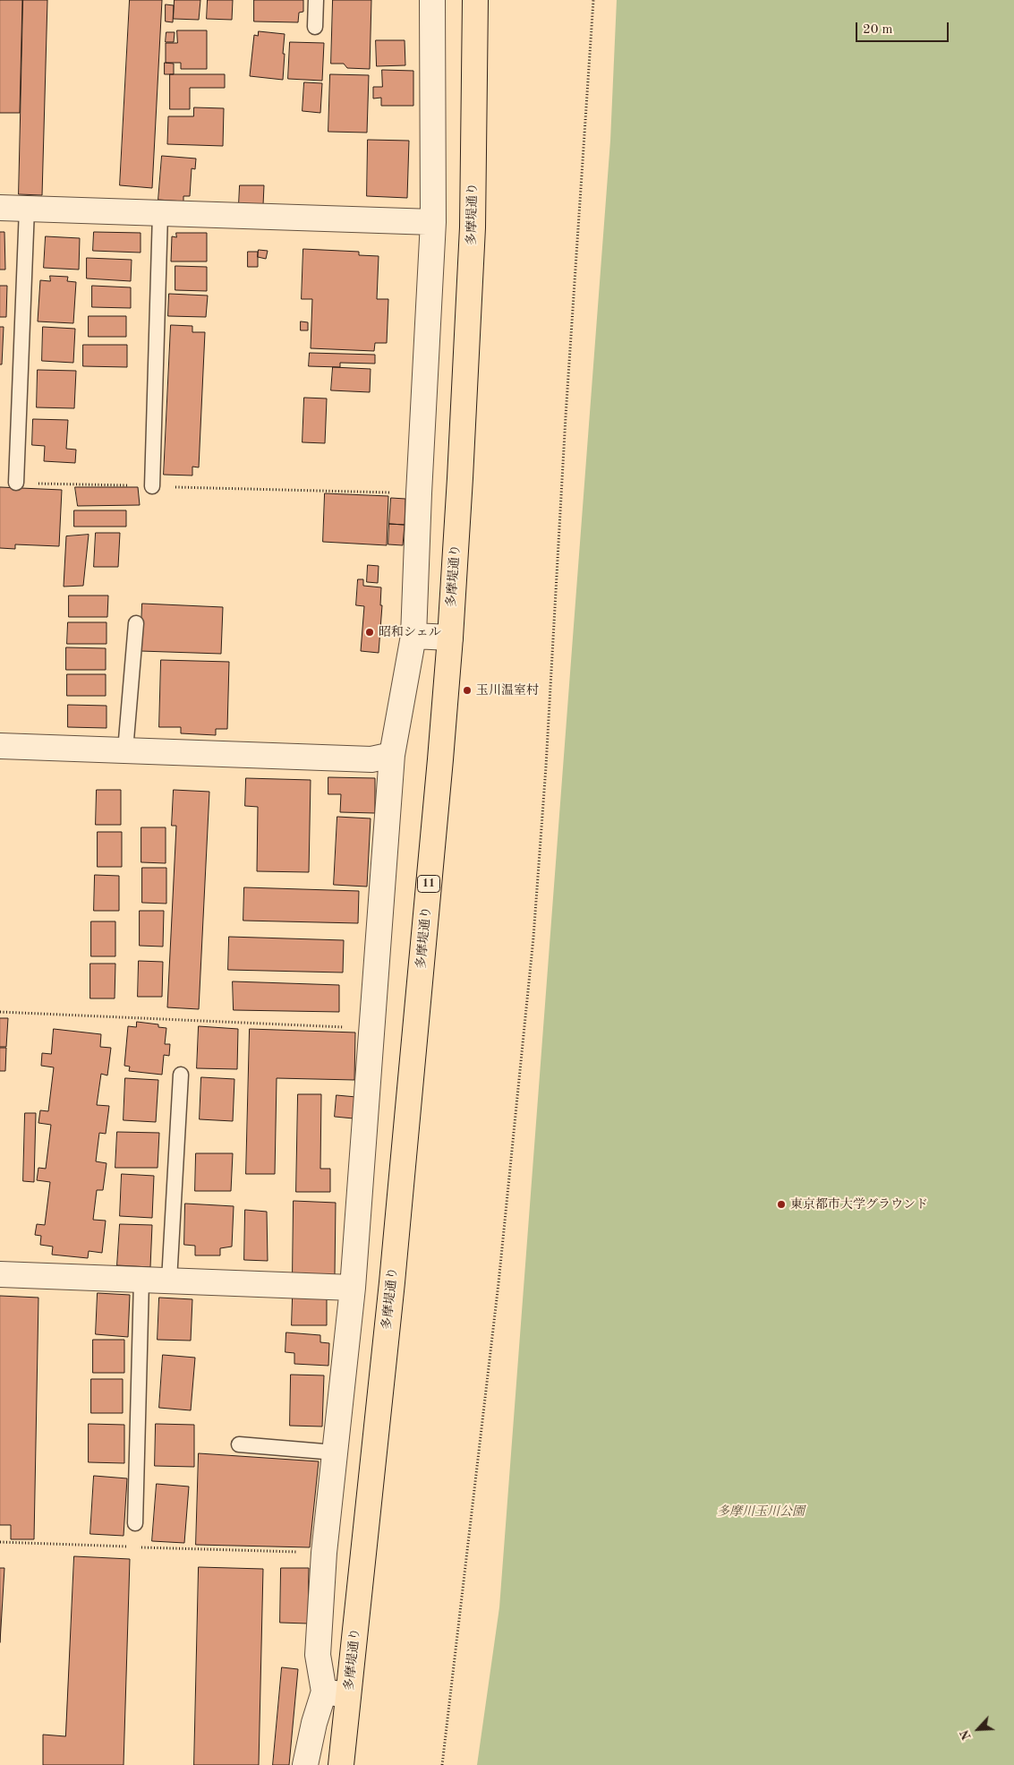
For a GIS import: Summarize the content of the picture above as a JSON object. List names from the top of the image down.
{
  "streets": {
    "main road": ["多摩堤通り", "11"]
  },
  "parks": ["多摩川玉川公園"],
  "places": ["昭和シェル", "玉川温室村", "東京都市大学グラウンド"],
  "scale_bar": "20 m",
  "north": "bottom left"
}
